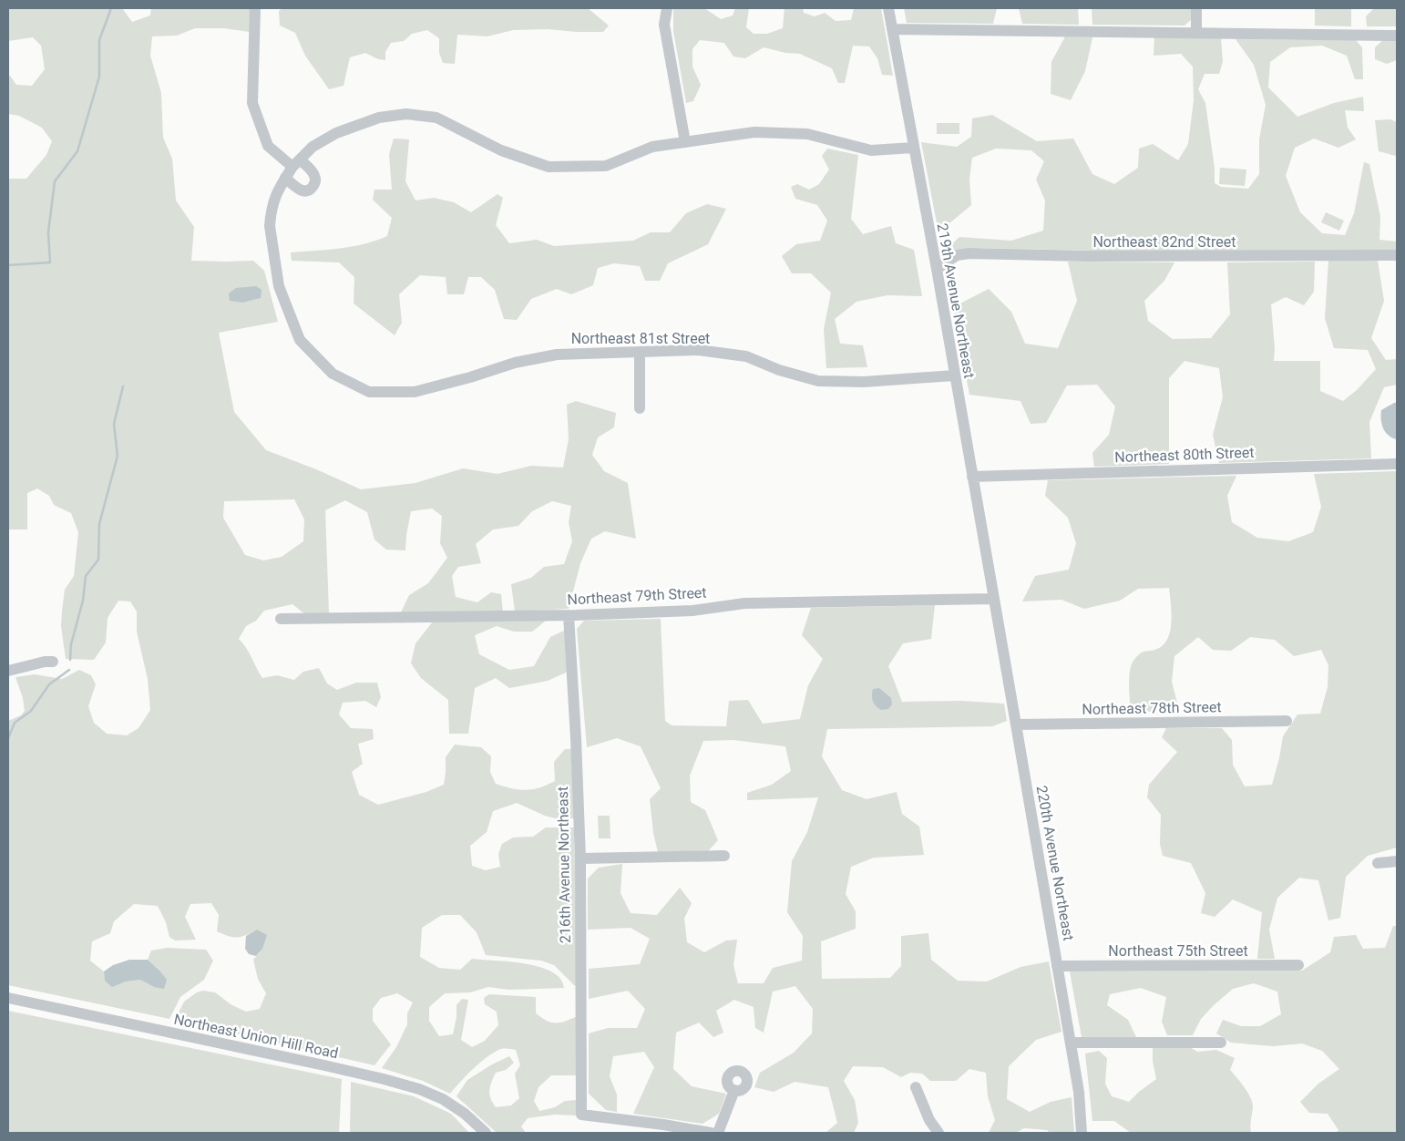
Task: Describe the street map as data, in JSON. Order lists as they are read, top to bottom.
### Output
{
  "streets": {
    "street": [
      "Northeast 82nd Street",
      "219th Avenue Northeast",
      "Northeast 81st Street",
      "Northeast 80th Street",
      "Northeast 79th Street",
      "Northeast 78th Street",
      "220th Avenue Northeast",
      "216th Avenue Northeast",
      "Northeast 75th Street",
      "Northeast Union Hill Road"
    ]
  },
  "crossings": [
    ["Northeast 82nd Street", "219th Avenue Northeast"],
    ["219th Avenue Northeast", "Northeast 81st Street"],
    ["219th Avenue Northeast", "Northeast 80th Street"],
    ["219th Avenue Northeast", "Northeast 79th Street"],
    ["219th Avenue Northeast", "220th Avenue Northeast"],
    ["Northeast 79th Street", "220th Avenue Northeast"],
    ["Northeast 79th Street", "216th Avenue Northeast"],
    ["Northeast 78th Street", "220th Avenue Northeast"],
    ["220th Avenue Northeast", "Northeast 75th Street"]
  ]
}
